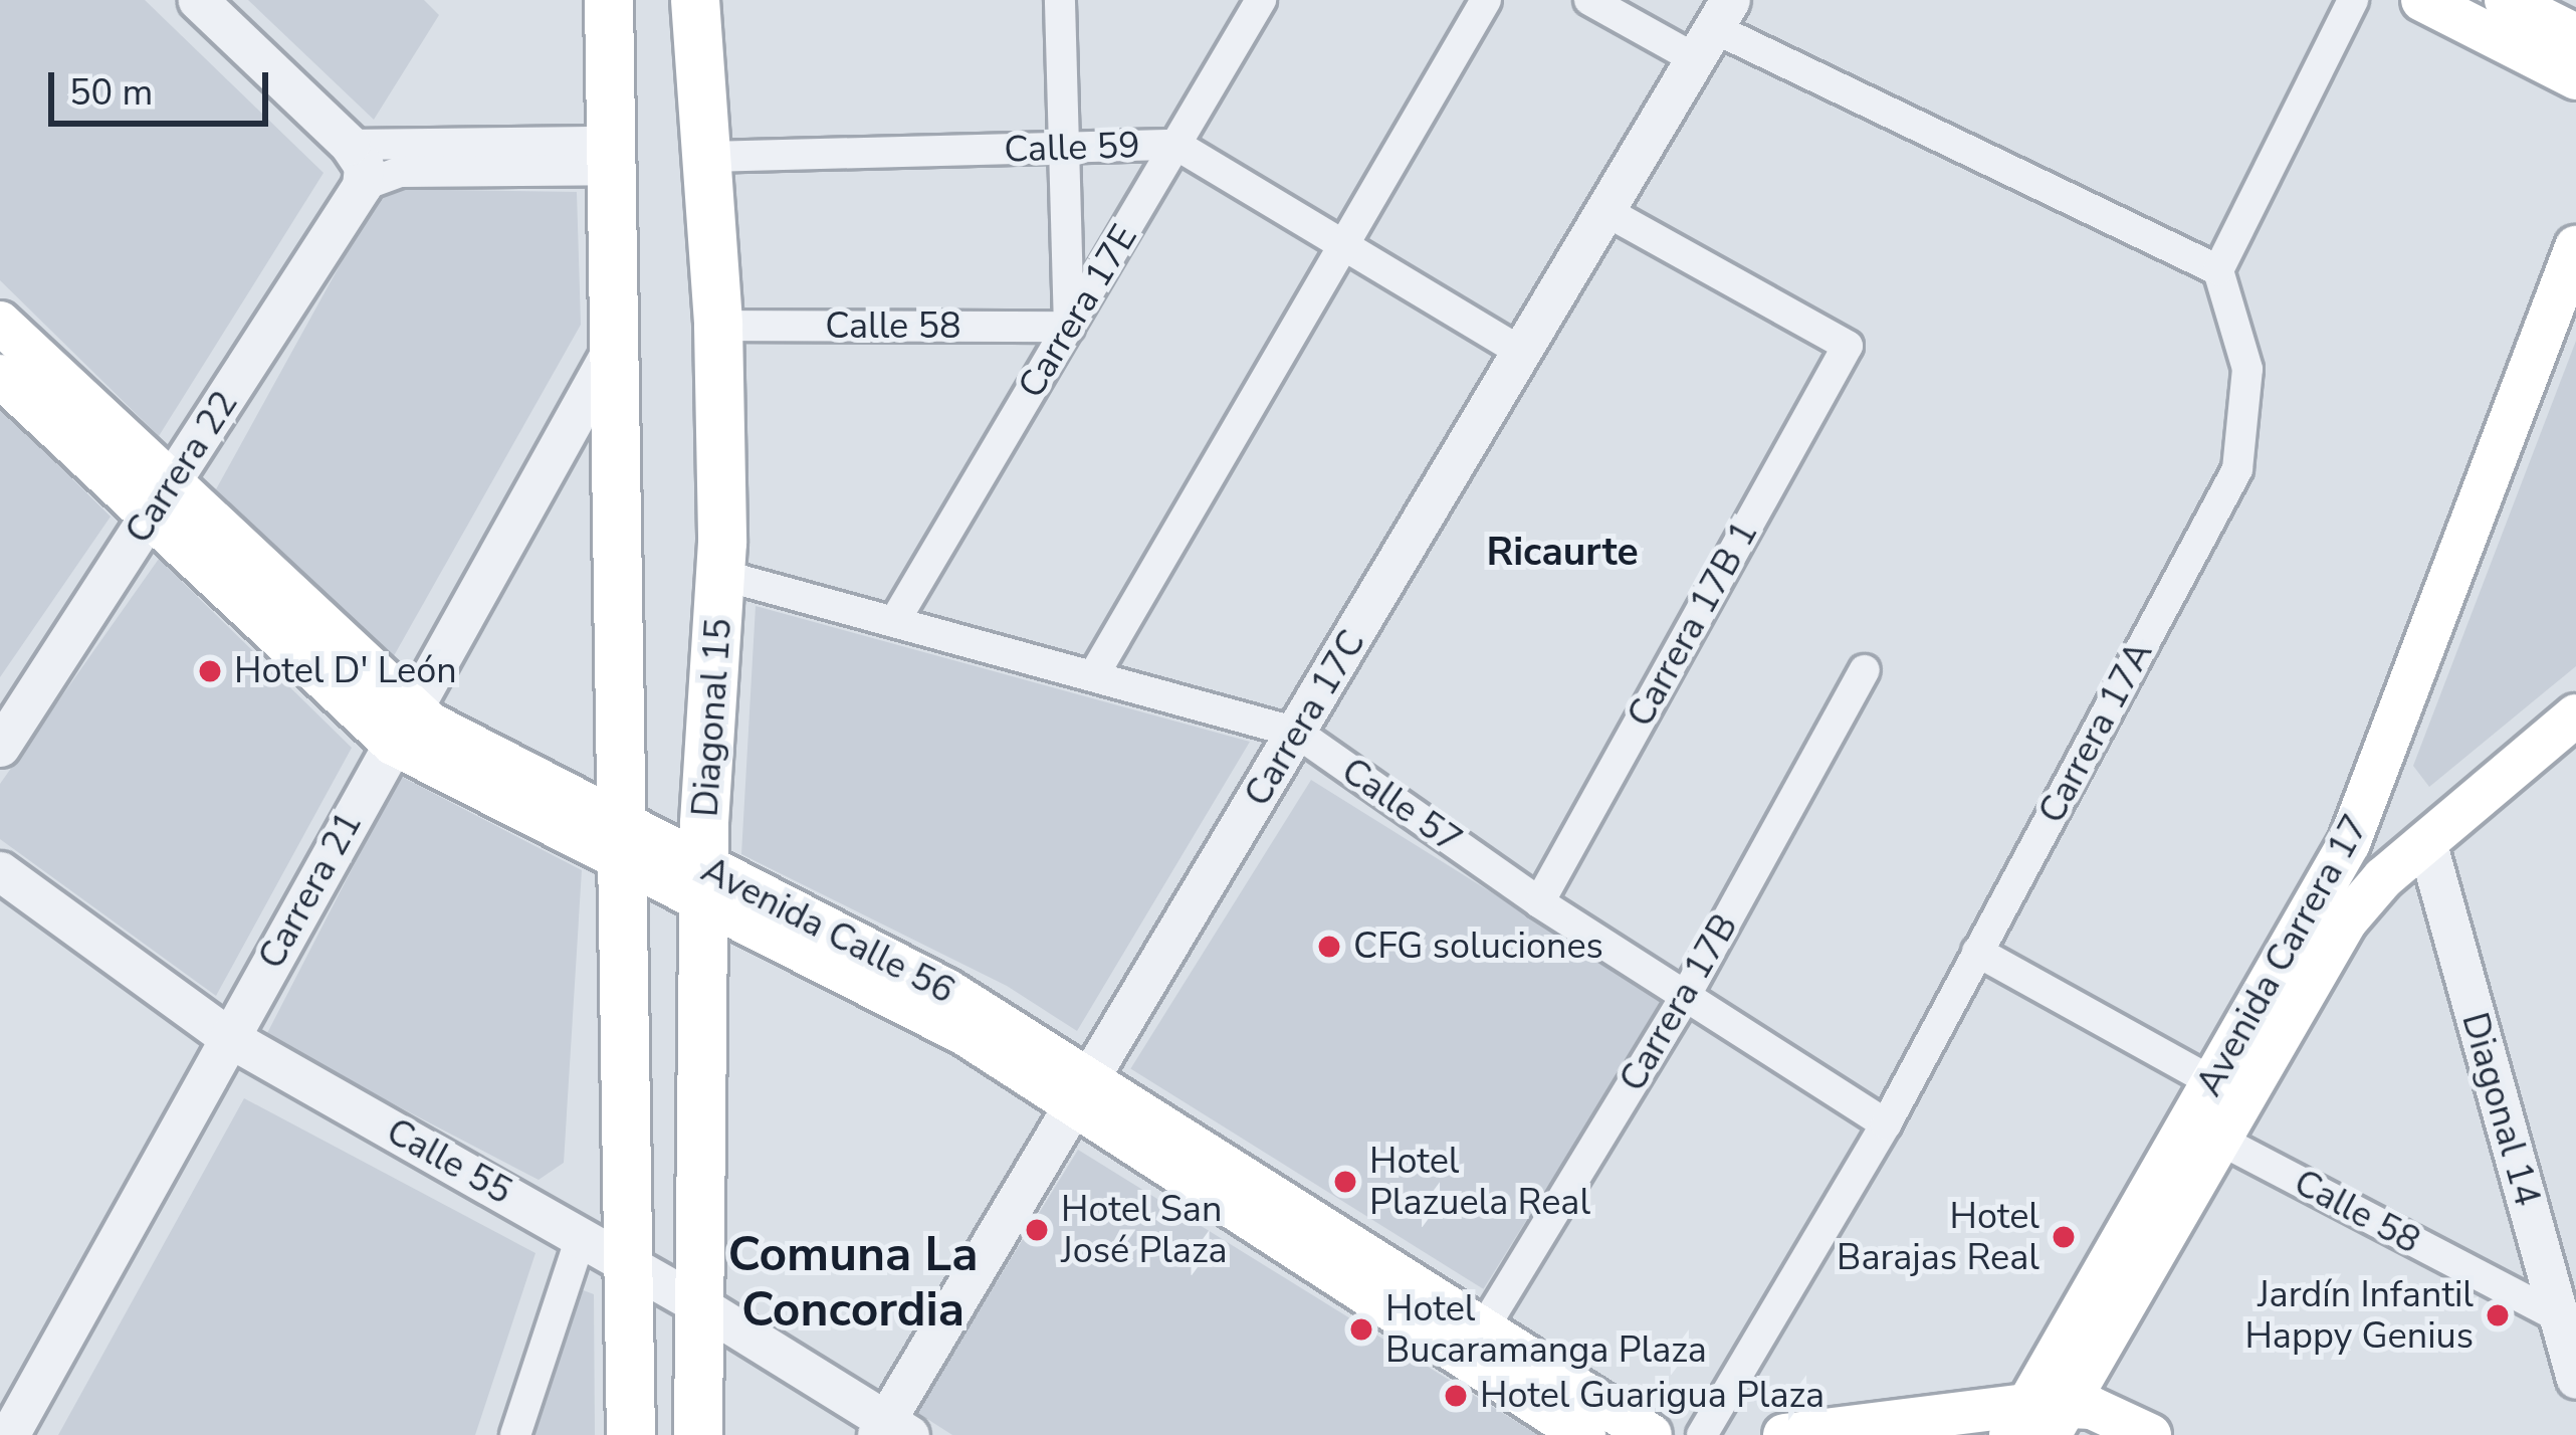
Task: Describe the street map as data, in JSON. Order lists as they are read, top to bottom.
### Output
{
  "streets": {
    "main road": ["Diagonal 15", "Avenida Calle 56", "Avenida Carrera 17"],
    "street": [
      "Calle 59",
      "Carrera 17E",
      "Calle 58",
      "Carrera 22",
      "Carrera 17B 1",
      "Carrera 17C",
      "Carrera 17A",
      "Calle 57",
      "Carrera 21",
      "Carrera 17B",
      "Diagonal 14",
      "Calle 55"
    ]
  },
  "crossings": [
    ["Calle 59", "Carrera 17E"],
    ["Calle 59", "Diagonal 15"],
    ["Calle 59", "Carrera 17C"],
    ["Carrera 17E", "Calle 58"],
    ["Carrera 17E", "Calle 57"],
    ["Calle 58", "Diagonal 15"],
    ["Calle 58", "Avenida Carrera 17"],
    ["Calle 58", "Diagonal 14"],
    ["Carrera 22", "Avenida Calle 56"],
    ["Carrera 17B 1", "Carrera 17C"],
    ["Carrera 17B 1", "Calle 57"],
    ["Diagonal 15", "Calle 57"],
    ["Diagonal 15", "Avenida Calle 56"],
    ["Diagonal 15", "Calle 55"],
    ["Carrera 17C", "Calle 57"],
    ["Carrera 17C", "Avenida Calle 56"],
    ["Carrera 17C", "Calle 55"],
    ["Carrera 17A", "Calle 57"],
    ["Calle 57", "Carrera 17B"],
    ["Carrera 21", "Avenida Calle 56"],
    ["Carrera 21", "Calle 55"],
    ["Avenida Calle 56", "Carrera 17B"],
    ["Avenida Carrera 17", "Diagonal 14"]
  ],
  "districts": ["Ricaurte", "Comuna La Concordia"],
  "places": [
    "Hotel D' León",
    "CFG soluciones",
    "Hotel Plazuela Real",
    "Hotel San José Plaza",
    "Hotel Barajas Real",
    "Jardín Infantil Happy Genius",
    "Hotel Bucaramanga Plaza",
    "Hotel Guarigua Plaza"
  ],
  "scale_bar": "50 m"
}
